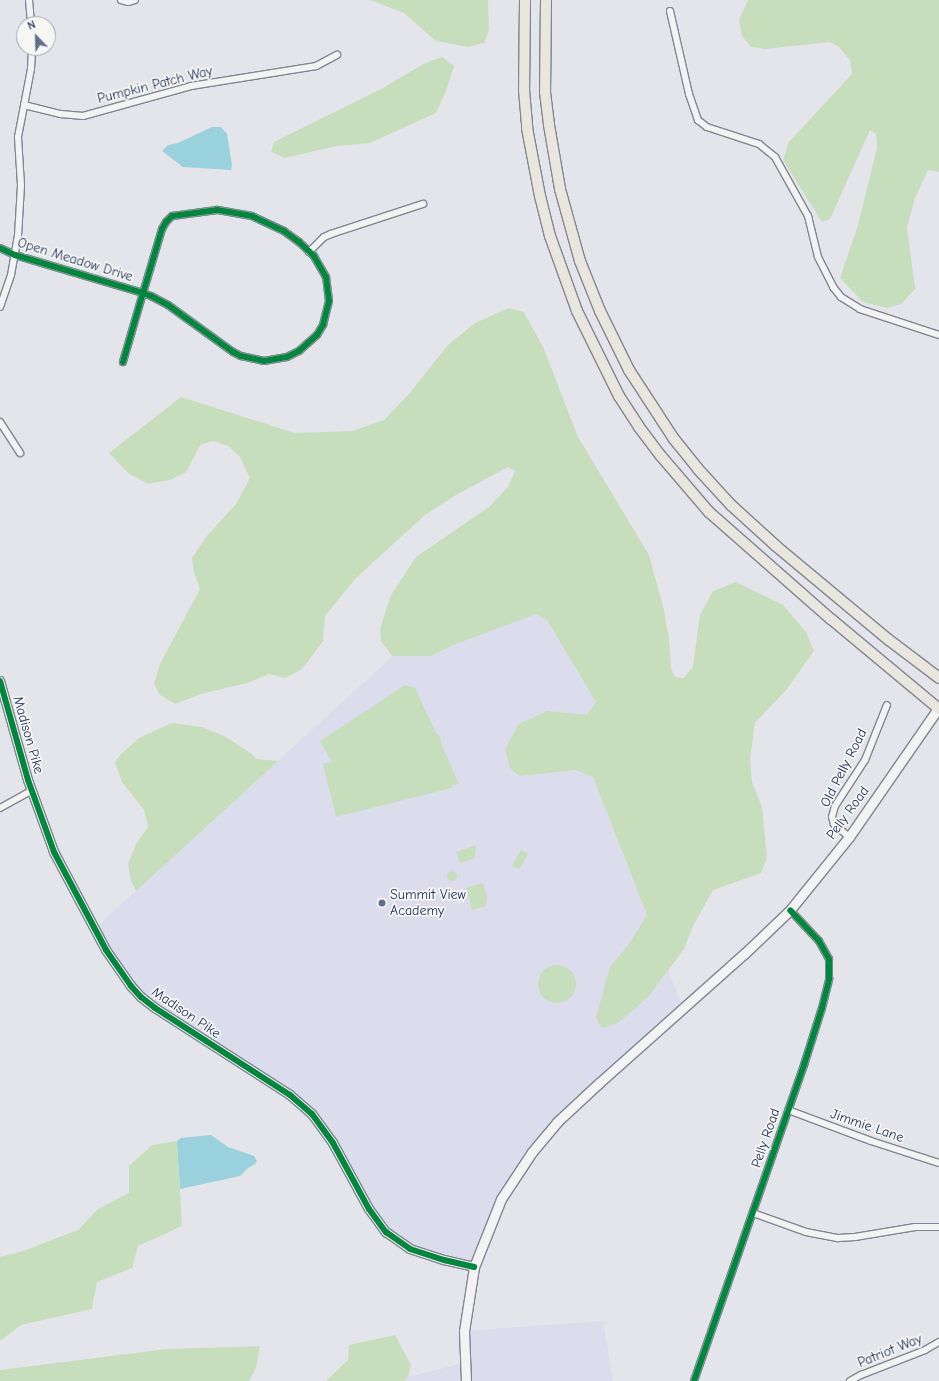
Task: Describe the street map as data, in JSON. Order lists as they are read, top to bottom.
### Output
{
  "streets": {
    "main road": ["Pelly Road"],
    "street": [
      "Pumpkin Patch Way",
      "Open Meadow Drive",
      "Madison Pike",
      "Old Pelly Road",
      "Jimmie Lane",
      "Patriot Way"
    ]
  },
  "crossings": [
    ["Old Pelly Road", "Pelly Road"],
    ["Pelly Road", "Jimmie Lane"]
  ],
  "places": ["Summit View Academy"],
  "north": "top left"
}
